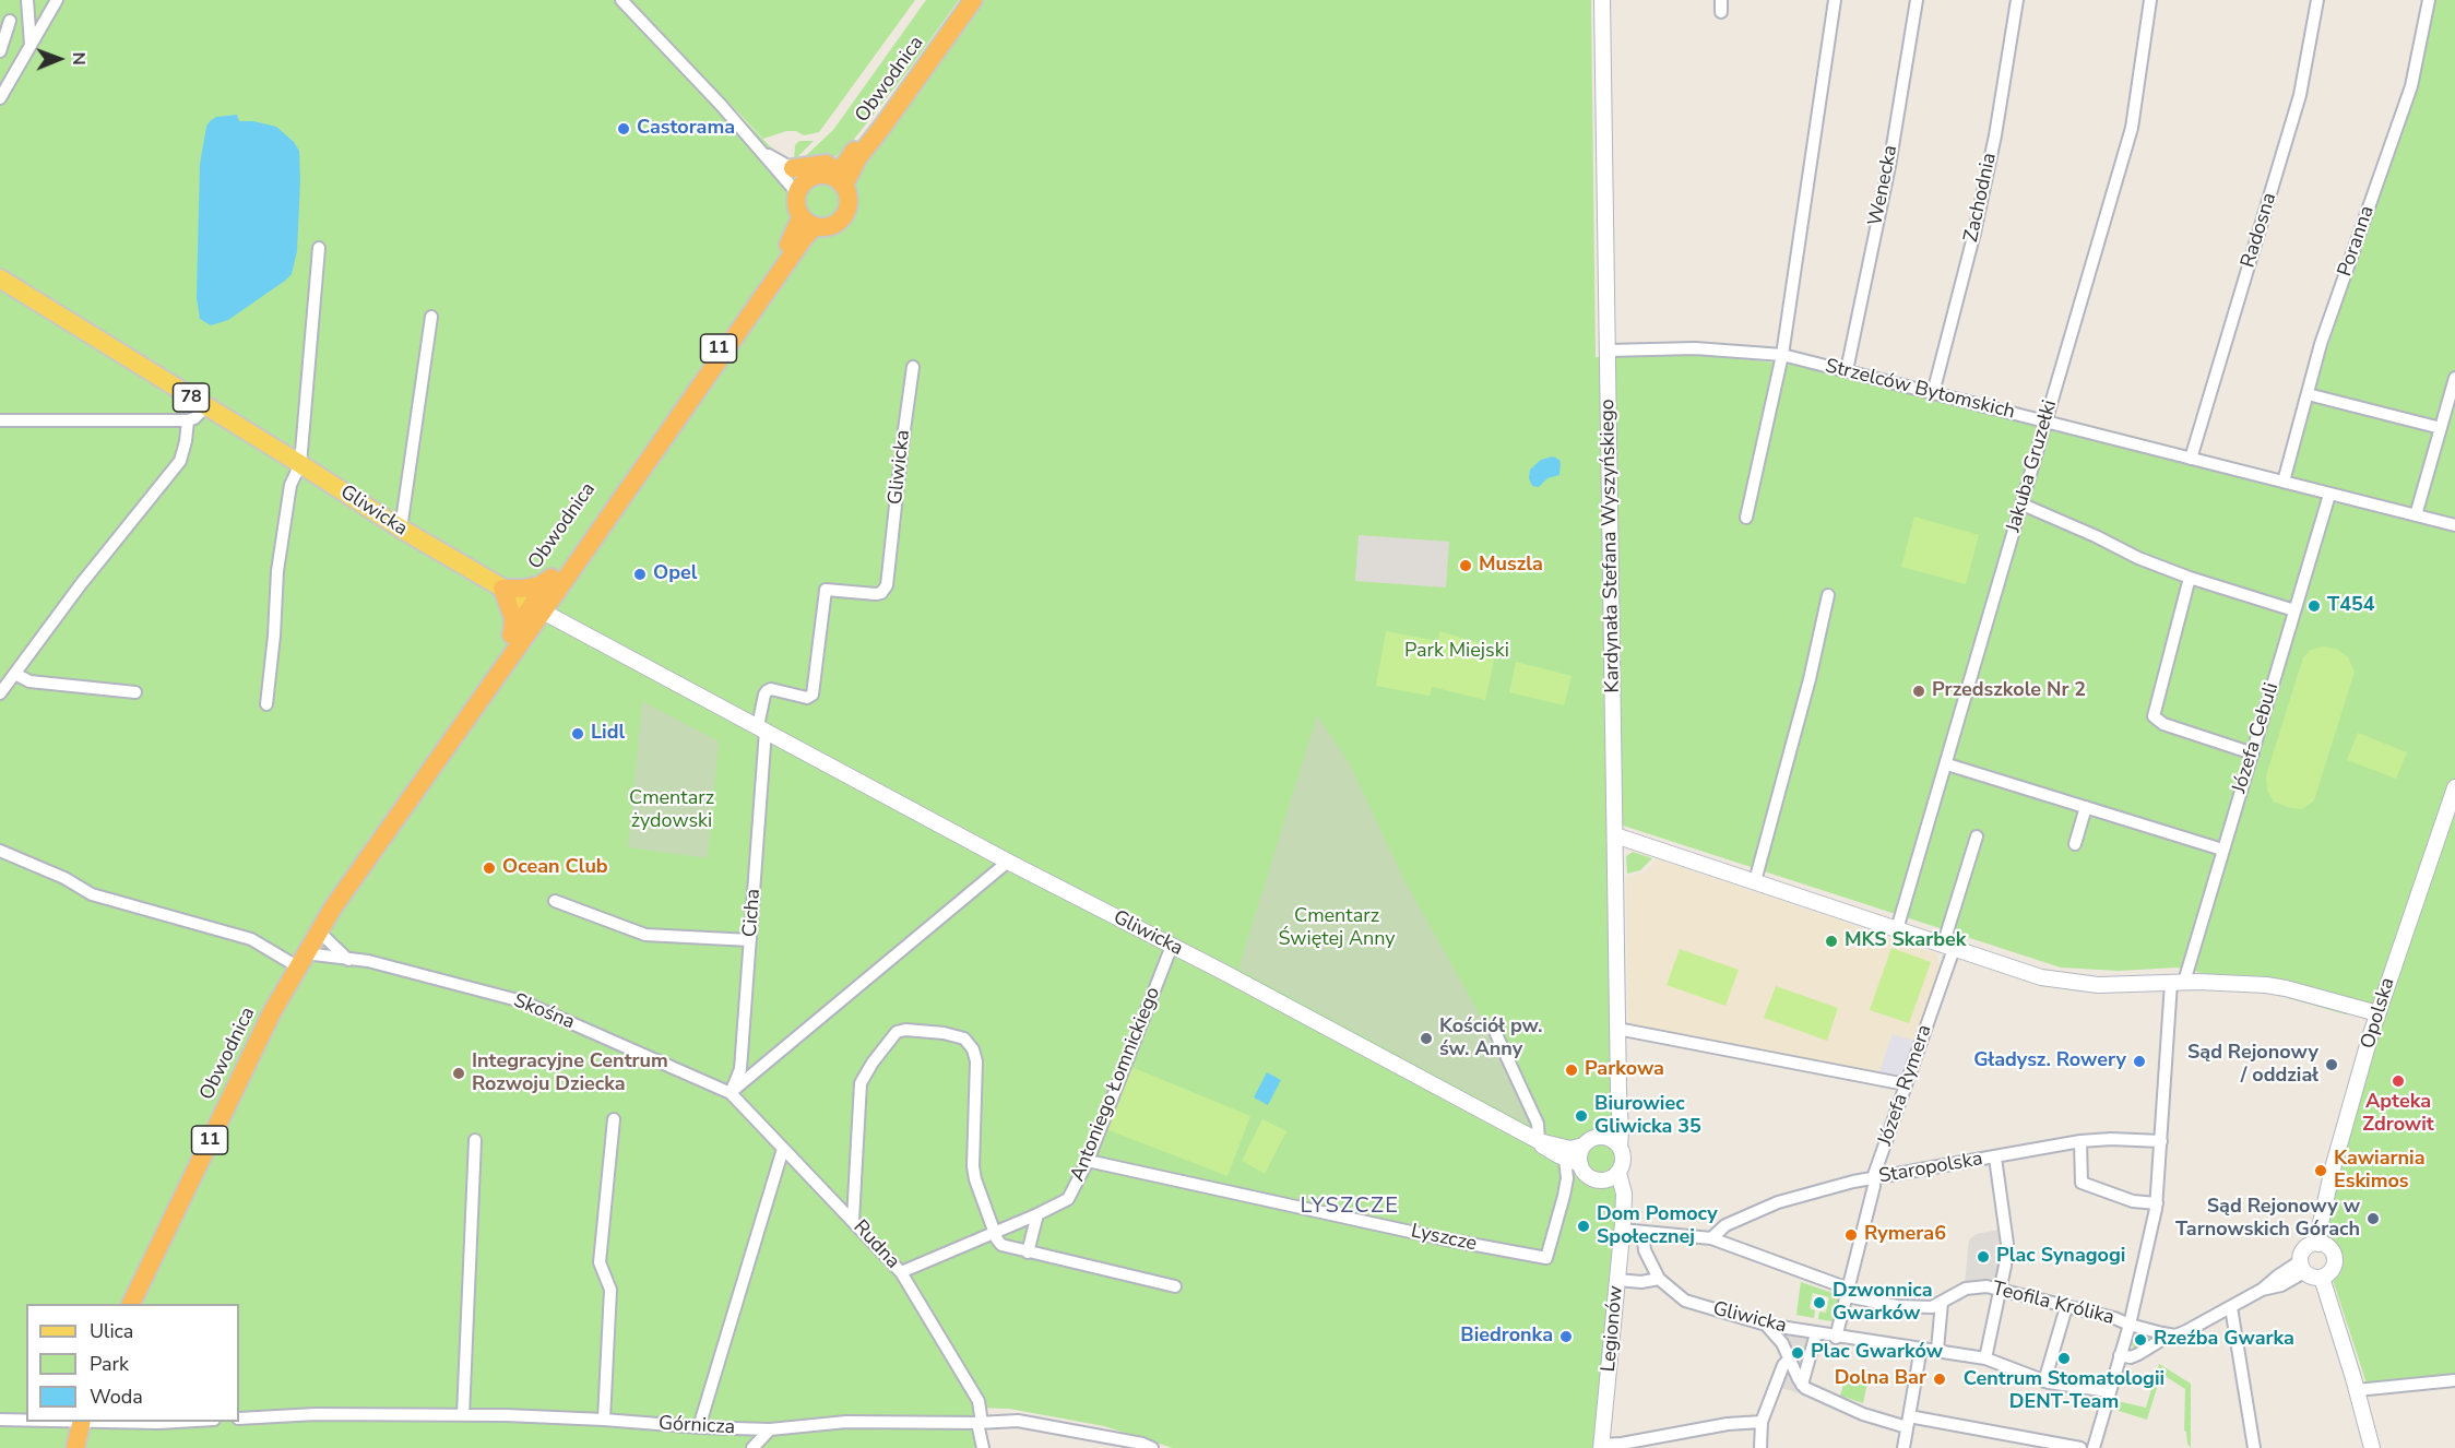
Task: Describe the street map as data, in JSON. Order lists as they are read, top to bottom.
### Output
{
  "streets": {
    "highway": ["Obwodnica", "11"],
    "main road": ["78", "Gliwicka"],
    "street": [
      "Wenecka",
      "Zachodnia",
      "Radosna",
      "Poranna",
      "Strzelców Bytomskich",
      "Jakuba Gruzełki",
      "Kardynała Stefana Wyszyńskiego",
      "Józefa Cebuli",
      "Cicha",
      "Skośna",
      "Opolska",
      "Antoniego Łomnickiego",
      "Józefa Rymera",
      "Staropolska",
      "Lyszcze",
      "Rudna",
      "Teofila Królika",
      "Legionów",
      "Górnicza"
    ]
  },
  "crossings": [
    ["Obwodnica", "Gliwicka"],
    ["Obwodnica", "Skośna"],
    ["Wenecka", "Strzelców Bytomskich"],
    ["Zachodnia", "Strzelców Bytomskich"],
    ["Radosna", "Strzelców Bytomskich"],
    ["Poranna", "Strzelców Bytomskich"],
    ["Strzelców Bytomskich", "Jakuba Gruzełki"],
    ["Strzelców Bytomskich", "Kardynała Stefana Wyszyńskiego"],
    ["Strzelców Bytomskich", "Józefa Cebuli"],
    ["Gliwicka", "Kardynała Stefana Wyszyńskiego"],
    ["Gliwicka", "Cicha"],
    ["Gliwicka", "Antoniego Łomnickiego"],
    ["Gliwicka", "Józefa Rymera"],
    ["Gliwicka", "Lyszcze"],
    ["Gliwicka", "Teofila Królika"],
    ["Gliwicka", "Legionów"],
    ["Kardynała Stefana Wyszyńskiego", "Legionów"],
    ["Józefa Cebuli", "Staropolska"],
    ["Józefa Cebuli", "Teofila Królika"],
    ["Cicha", "Skośna"],
    ["Cicha", "Rudna"],
    ["Skośna", "Rudna"],
    ["Antoniego Łomnickiego", "Lyszcze"],
    ["Antoniego Łomnickiego", "Rudna"],
    ["Józefa Rymera", "Staropolska"],
    ["Józefa Rymera", "Teofila Królika"],
    ["Staropolska", "Teofila Królika"],
    ["Rudna", "Górnicza"]
  ],
  "districts": ["LYSZCZE"],
  "parks": ["Park Miejski", "Cmentarz żydowski", "Cmentarz Świętej Anny"],
  "places": [
    "Castorama",
    "Muszla",
    "Opel",
    "T454",
    "Przedszkole Nr 2",
    "Lidl",
    "Ocean Club",
    "MKS Skarbek",
    "Kościół pw. św. Anny",
    "Gładysz. Rowery",
    "Sąd Rejonowy / oddział",
    "Parkowa",
    "Integracyjne Centrum Rozwoju Dziecka",
    "Apteka Zdrowit",
    "Biurowiec Gliwicka 35",
    "Kawiarnia Eskimos",
    "Sąd Rejonowy w Tarnowskich Górach",
    "Dom Pomocy Społecznej",
    "Rymera6",
    "Plac Synagogi",
    "Dzwonnica Gwarków",
    "Biedronka",
    "Rzeźba Gwarka",
    "Plac Gwarków",
    "Centrum Stomatologii DENT-Team",
    "Dolna Bar"
  ],
  "legend": ["Ulica", "Park", "Woda"],
  "north": "right"
}
